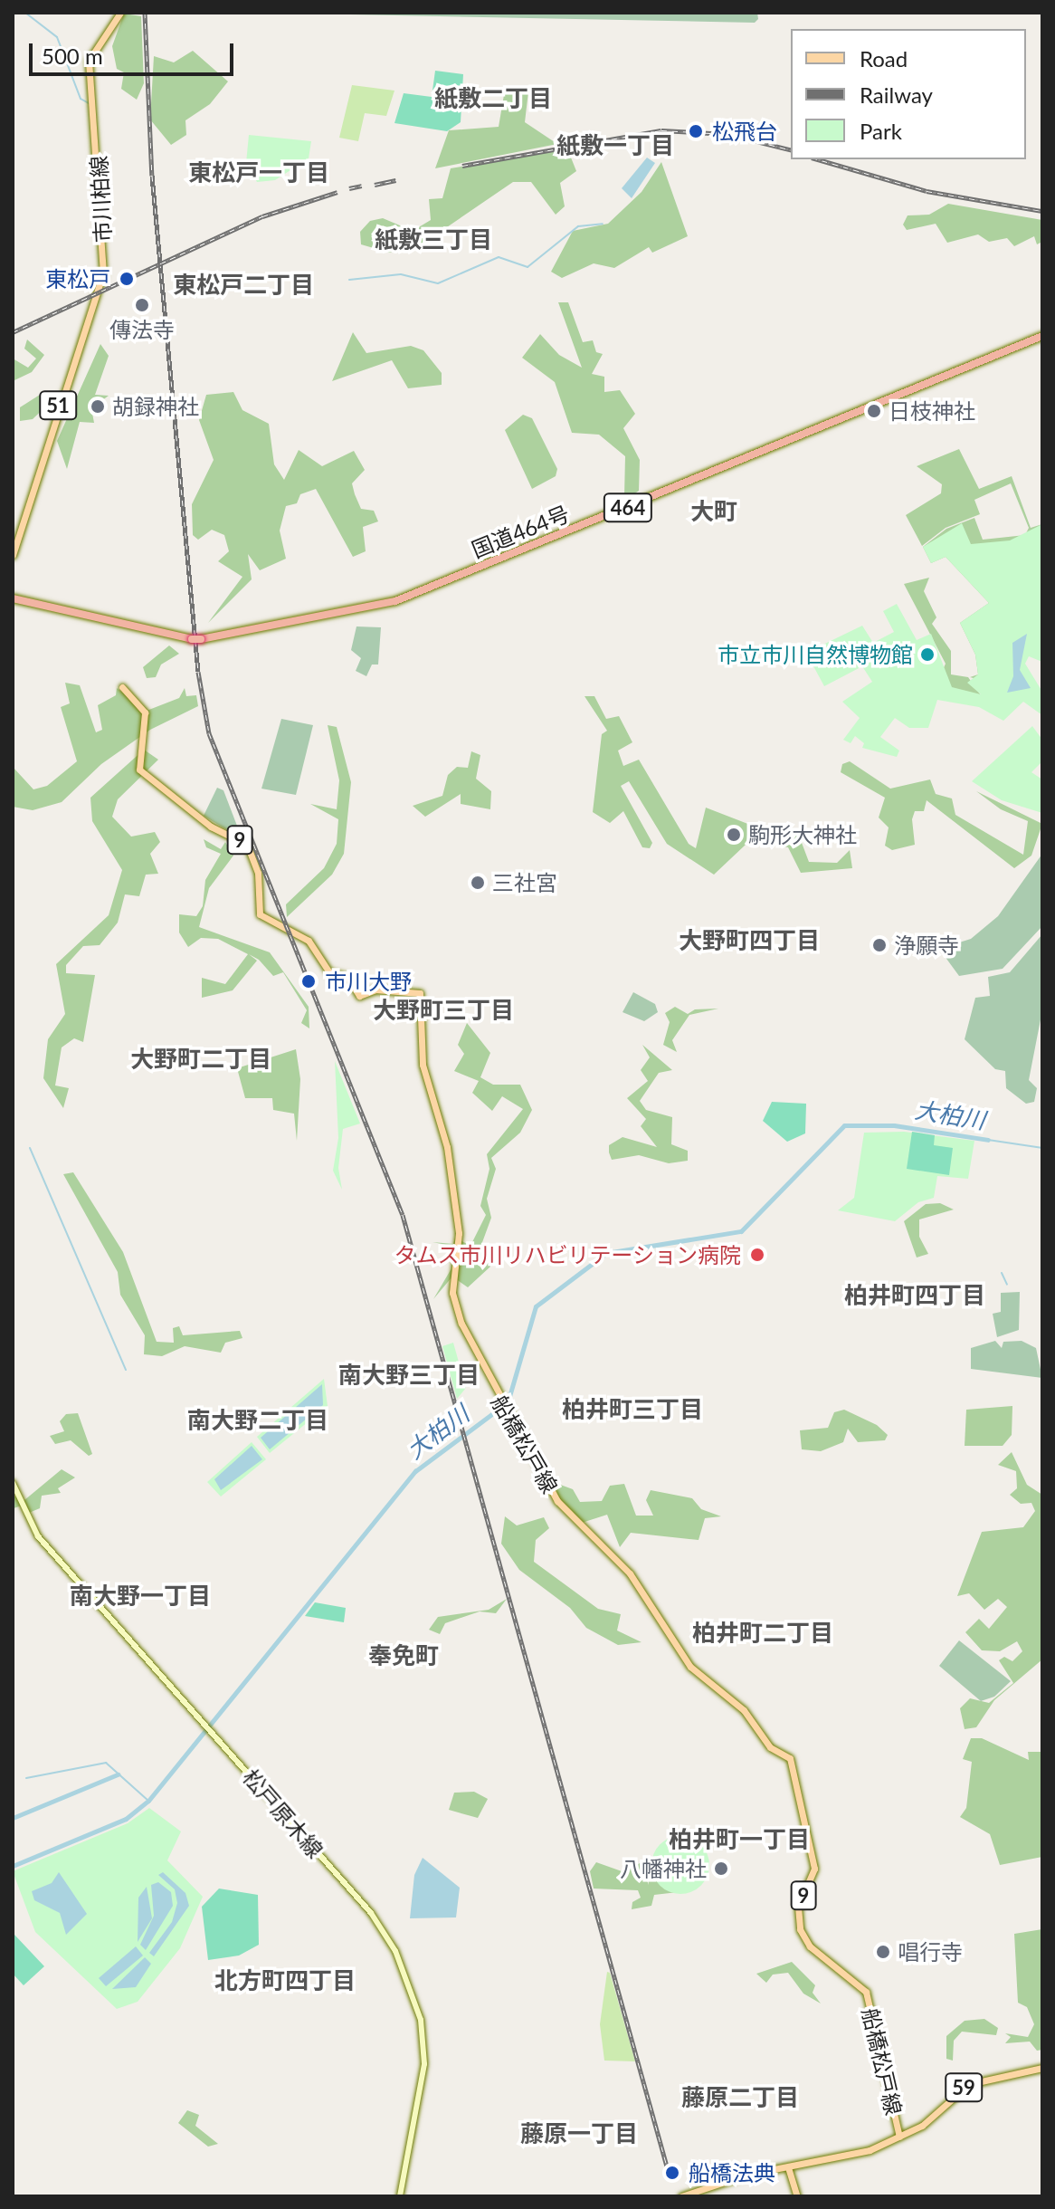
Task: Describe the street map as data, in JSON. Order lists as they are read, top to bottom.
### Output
{
  "streets": {
    "highway": ["464", "国道464号"],
    "main road": [
      "市川柏線",
      "51",
      "9",
      "船橋松戸線",
      "松戸原木線",
      "59"
    ]
  },
  "crossings": [
    ["船橋松戸線", "59"]
  ],
  "districts": [
    "紙敷二丁目",
    "紙敷一丁目",
    "東松戸一丁目",
    "紙敷三丁目",
    "東松戸二丁目",
    "大町",
    "大野町四丁目",
    "大野町三丁目",
    "大野町二丁目",
    "柏井町四丁目",
    "南大野三丁目",
    "柏井町三丁目",
    "南大野二丁目",
    "南大野一丁目",
    "柏井町二丁目",
    "奉免町",
    "柏井町一丁目",
    "北方町四丁目",
    "藤原二丁目",
    "藤原一丁目"
  ],
  "water": ["大柏川"],
  "places": [
    "松飛台",
    "東松戸",
    "傳法寺",
    "胡録神社",
    "日枝神社",
    "市立市川自然博物館",
    "駒形大神社",
    "三社宮",
    "浄願寺",
    "市川大野",
    "タムス市川リハビリテーション病院",
    "八幡神社",
    "唱行寺",
    "船橋法典"
  ],
  "legend": ["Road", "Railway", "Park"],
  "scale_bar": "500 m"
}
